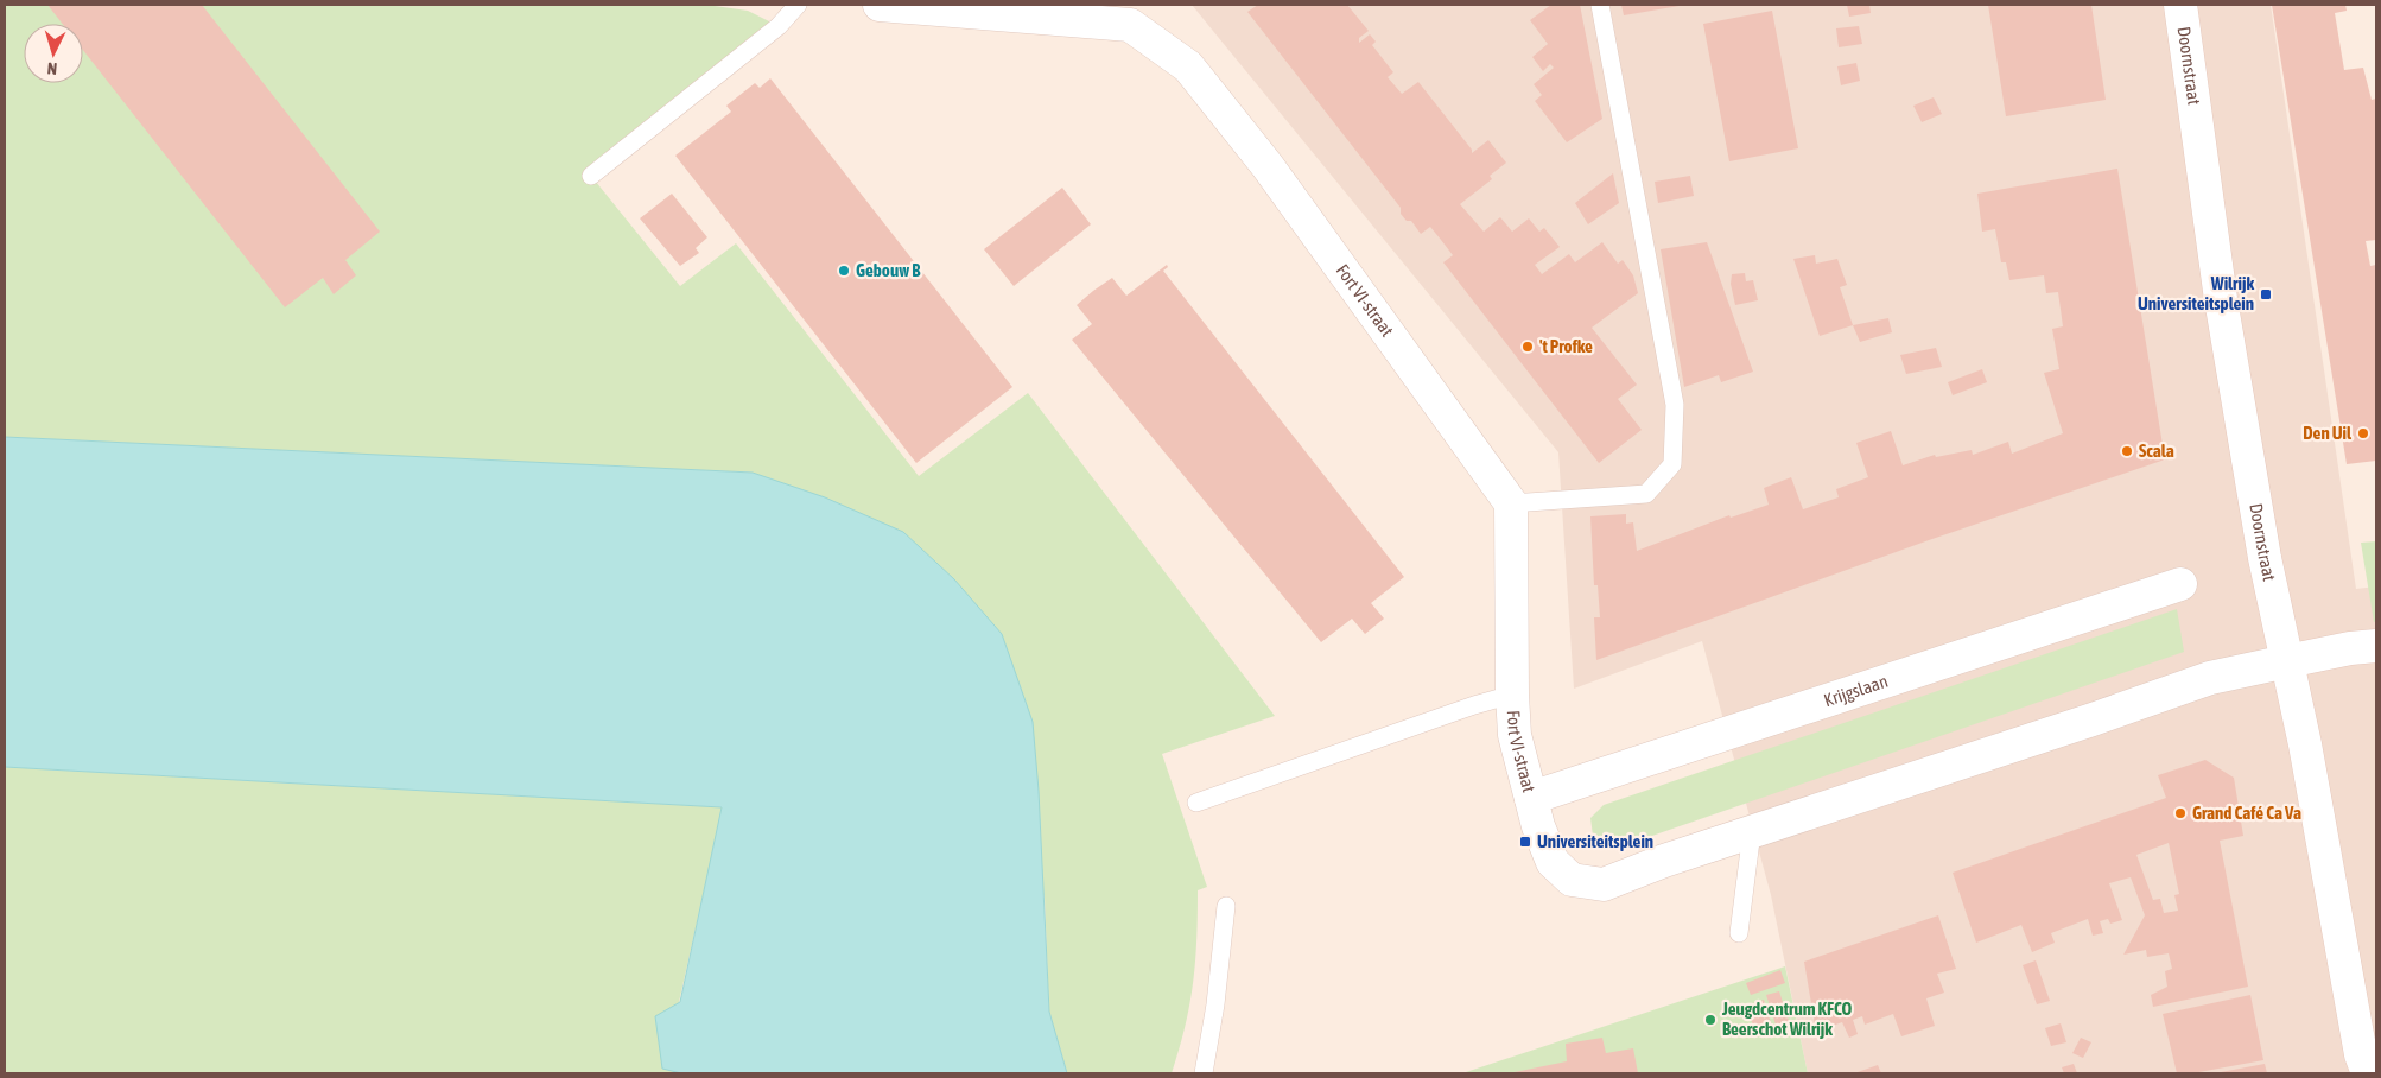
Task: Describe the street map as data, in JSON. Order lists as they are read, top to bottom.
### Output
{
  "streets": {
    "street": ["Doornstraat", "Fort VI-straat", "Krijgslaan"]
  },
  "crossings": [
    ["Fort VI-straat", "Krijgslaan"]
  ],
  "places": {
    "other": [
      "Gebouw B",
      "'t Profke",
      "Den Uil",
      "Scala",
      "Grand Café Ca Va",
      "Jeugdcentrum KFCO Beerschot Wilrijk"
    ],
    "transit": ["Wilrijk Universiteitsplein", "Universiteitsplein"]
  },
  "north": "bottom"
}
